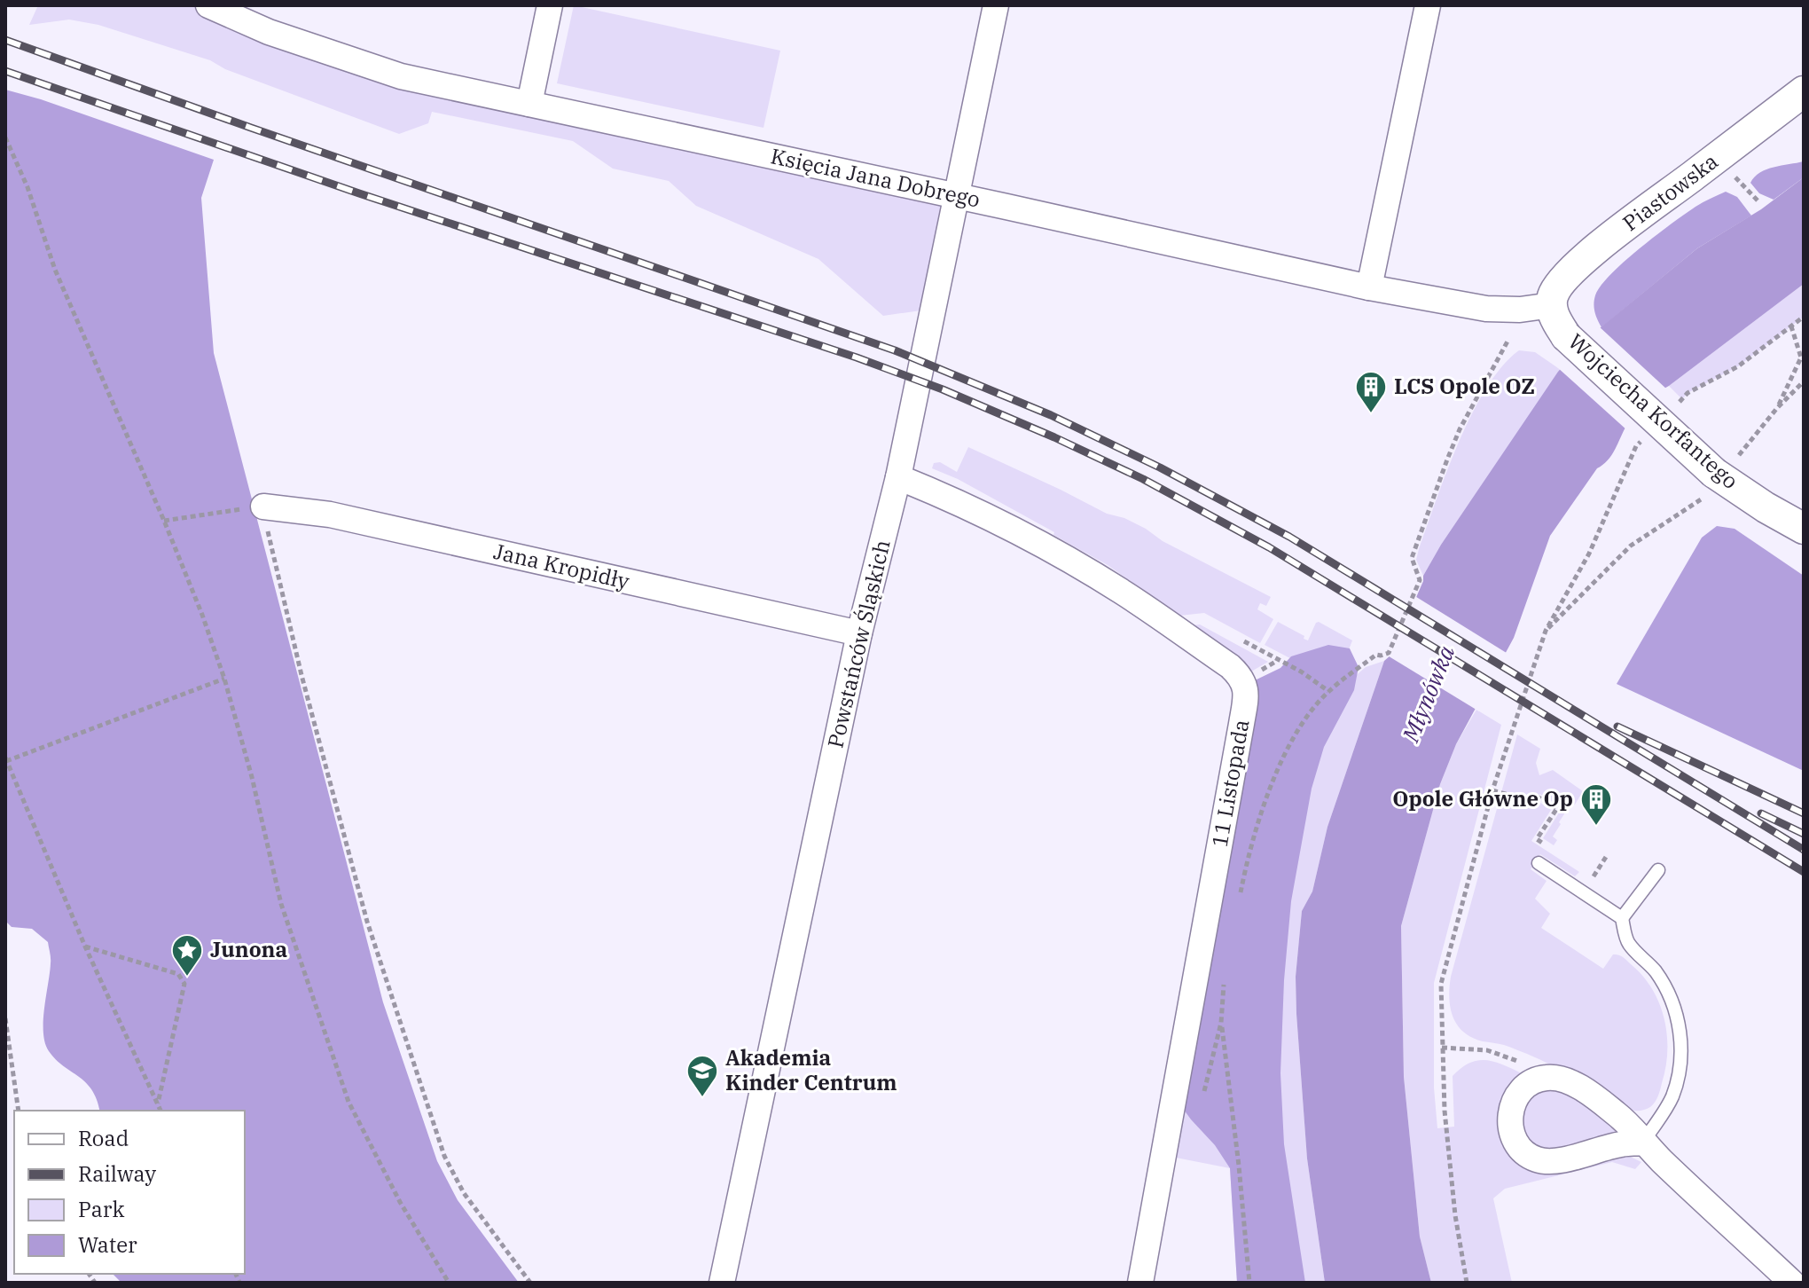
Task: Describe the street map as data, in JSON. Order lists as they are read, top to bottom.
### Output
{
  "streets": {
    "street": [
      "Księcia Jana Dobrego",
      "Piastowska",
      "Wojciecha Korfantego",
      "Jana Kropidły",
      "Powstańców Śląskich",
      "11 Listopada"
    ]
  },
  "crossings": [
    ["Księcia Jana Dobrego", "Piastowska"],
    ["Księcia Jana Dobrego", "Wojciecha Korfantego"],
    ["Księcia Jana Dobrego", "Powstańców Śląskich"],
    ["Piastowska", "Wojciecha Korfantego"],
    ["Jana Kropidły", "Powstańców Śląskich"],
    ["Powstańców Śląskich", "11 Listopada"]
  ],
  "water": ["Młynówka"],
  "places": {
    "building": ["LCS Opole OZ", "Opole Główne Op"],
    "place": ["Junona"],
    "school or university": ["Akademia Kinder Centrum"]
  },
  "legend": [
    "Road",
    "Railway",
    "Park",
    "Water"
  ]
}
